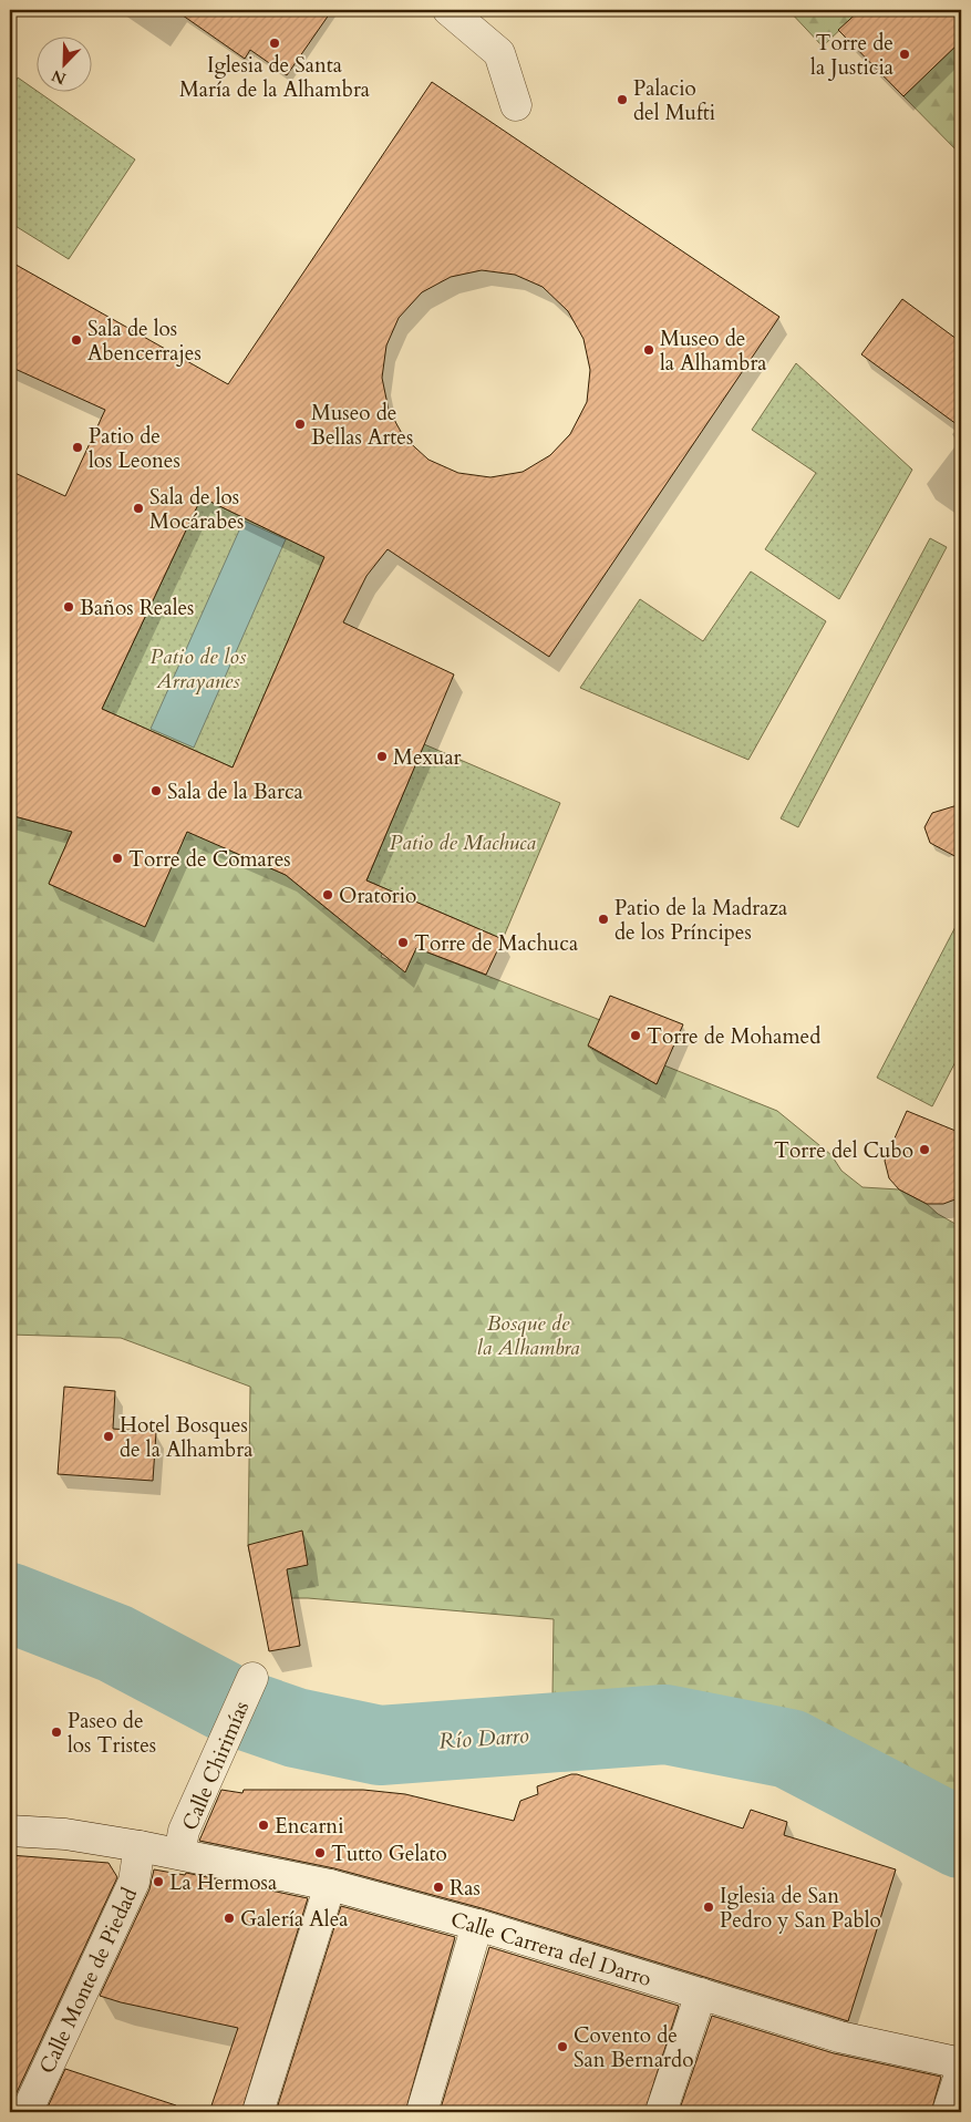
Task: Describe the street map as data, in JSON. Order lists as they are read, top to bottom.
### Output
{
  "streets": {
    "street": ["Calle Chirimías", "Calle Carrera del Darro", "Calle Monte de Piedad"]
  },
  "crossings": [
    ["Calle Chirimías", "Calle Carrera del Darro"],
    ["Calle Carrera del Darro", "Calle Monte de Piedad"]
  ],
  "water": ["Río Darro"],
  "parks": ["Patio de los Arrayanes", "Patio de Machuca", "Bosque de la Alhambra"],
  "places": [
    "Iglesia de Santa María de la Alhambra",
    "Torre de la Justicia",
    "Palacio del Mufti",
    "Sala de los Abencerrajes",
    "Museo de la Alhambra",
    "Museo de Bellas Artes",
    "Patio de los Leones",
    "Sala de los Mocárabes",
    "Baños Reales",
    "Mexuar",
    "Sala de la Barca",
    "Torre de Comares",
    "Oratorio",
    "Patio de la Madraza de los Príncipes",
    "Torre de Machuca",
    "Torre de Mohamed",
    "Torre del Cubo",
    "Hotel Bosques de la Alhambra",
    "Paseo de los Tristes",
    "Encarni",
    "Tutto Gelato",
    "La Hermosa",
    "Ras",
    "Iglesia de San Pedro y San Pablo",
    "Galería Alea",
    "Covento de San Bernardo"
  ],
  "north": "bottom left"
}
